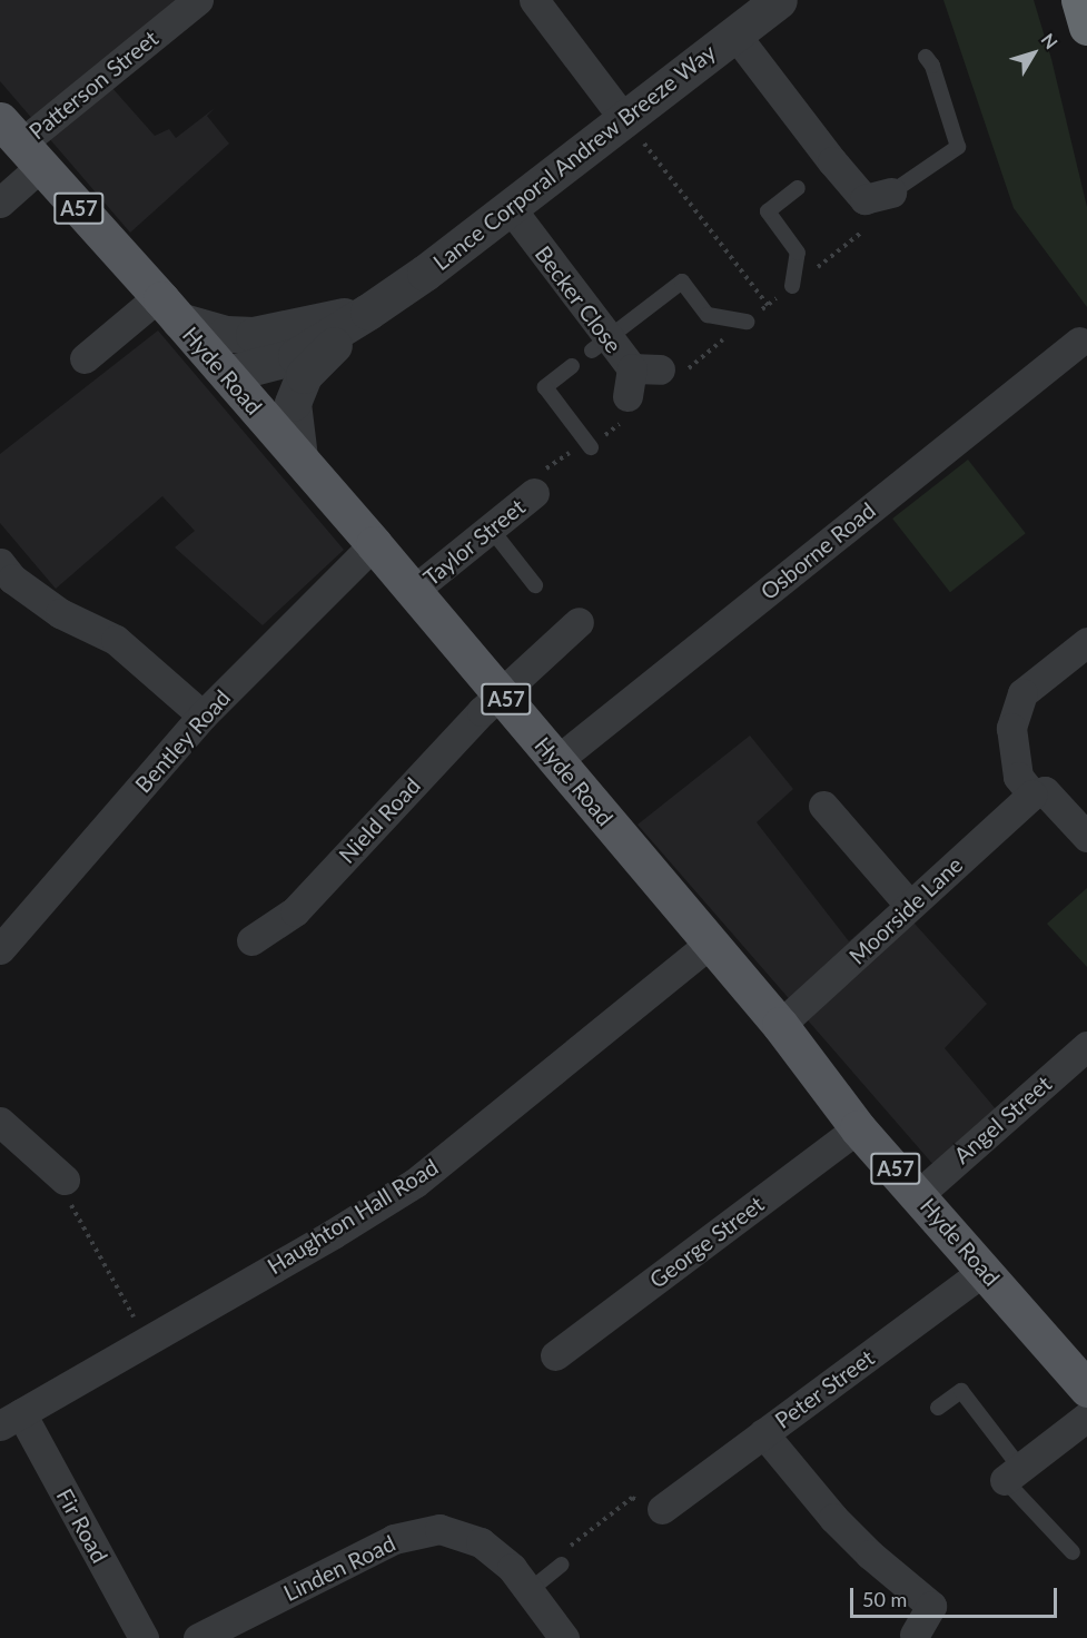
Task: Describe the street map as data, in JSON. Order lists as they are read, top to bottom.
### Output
{
  "streets": {
    "main road": ["A57", "Hyde Road"],
    "street": [
      "Patterson Street",
      "Lance Corporal Andrew Breeze Way",
      "Becker Close",
      "Taylor Street",
      "Osborne Road",
      "Bentley Road",
      "Nield Road",
      "Moorside Lane",
      "Angel Street",
      "Haughton Hall Road",
      "George Street",
      "Peter Street",
      "Fir Road",
      "Linden Road"
    ]
  },
  "crossings": [
    ["Patterson Street", "Hyde Road"],
    ["Lance Corporal Andrew Breeze Way", "Becker Close"],
    ["Lance Corporal Andrew Breeze Way", "Hyde Road"],
    ["Hyde Road", "Taylor Street"],
    ["Hyde Road", "Osborne Road"],
    ["Hyde Road", "Bentley Road"],
    ["Hyde Road", "Nield Road"],
    ["Hyde Road", "Moorside Lane"],
    ["Hyde Road", "Angel Street"],
    ["Hyde Road", "Haughton Hall Road"],
    ["Hyde Road", "George Street"],
    ["Hyde Road", "Peter Street"],
    ["Haughton Hall Road", "Fir Road"]
  ],
  "scale_bar": "50 m",
  "north": "top right"
}
